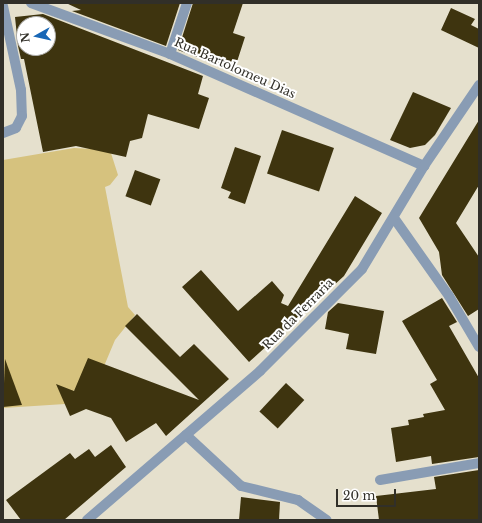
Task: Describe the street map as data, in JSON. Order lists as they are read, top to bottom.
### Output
{
  "streets": {
    "street": ["Rua Bartolomeu Dias", "Rua da Ferraria"]
  },
  "crossings": [
    ["Rua Bartolomeu Dias", "Rua da Ferraria"]
  ],
  "scale_bar": "20 m",
  "north": "left"
}
